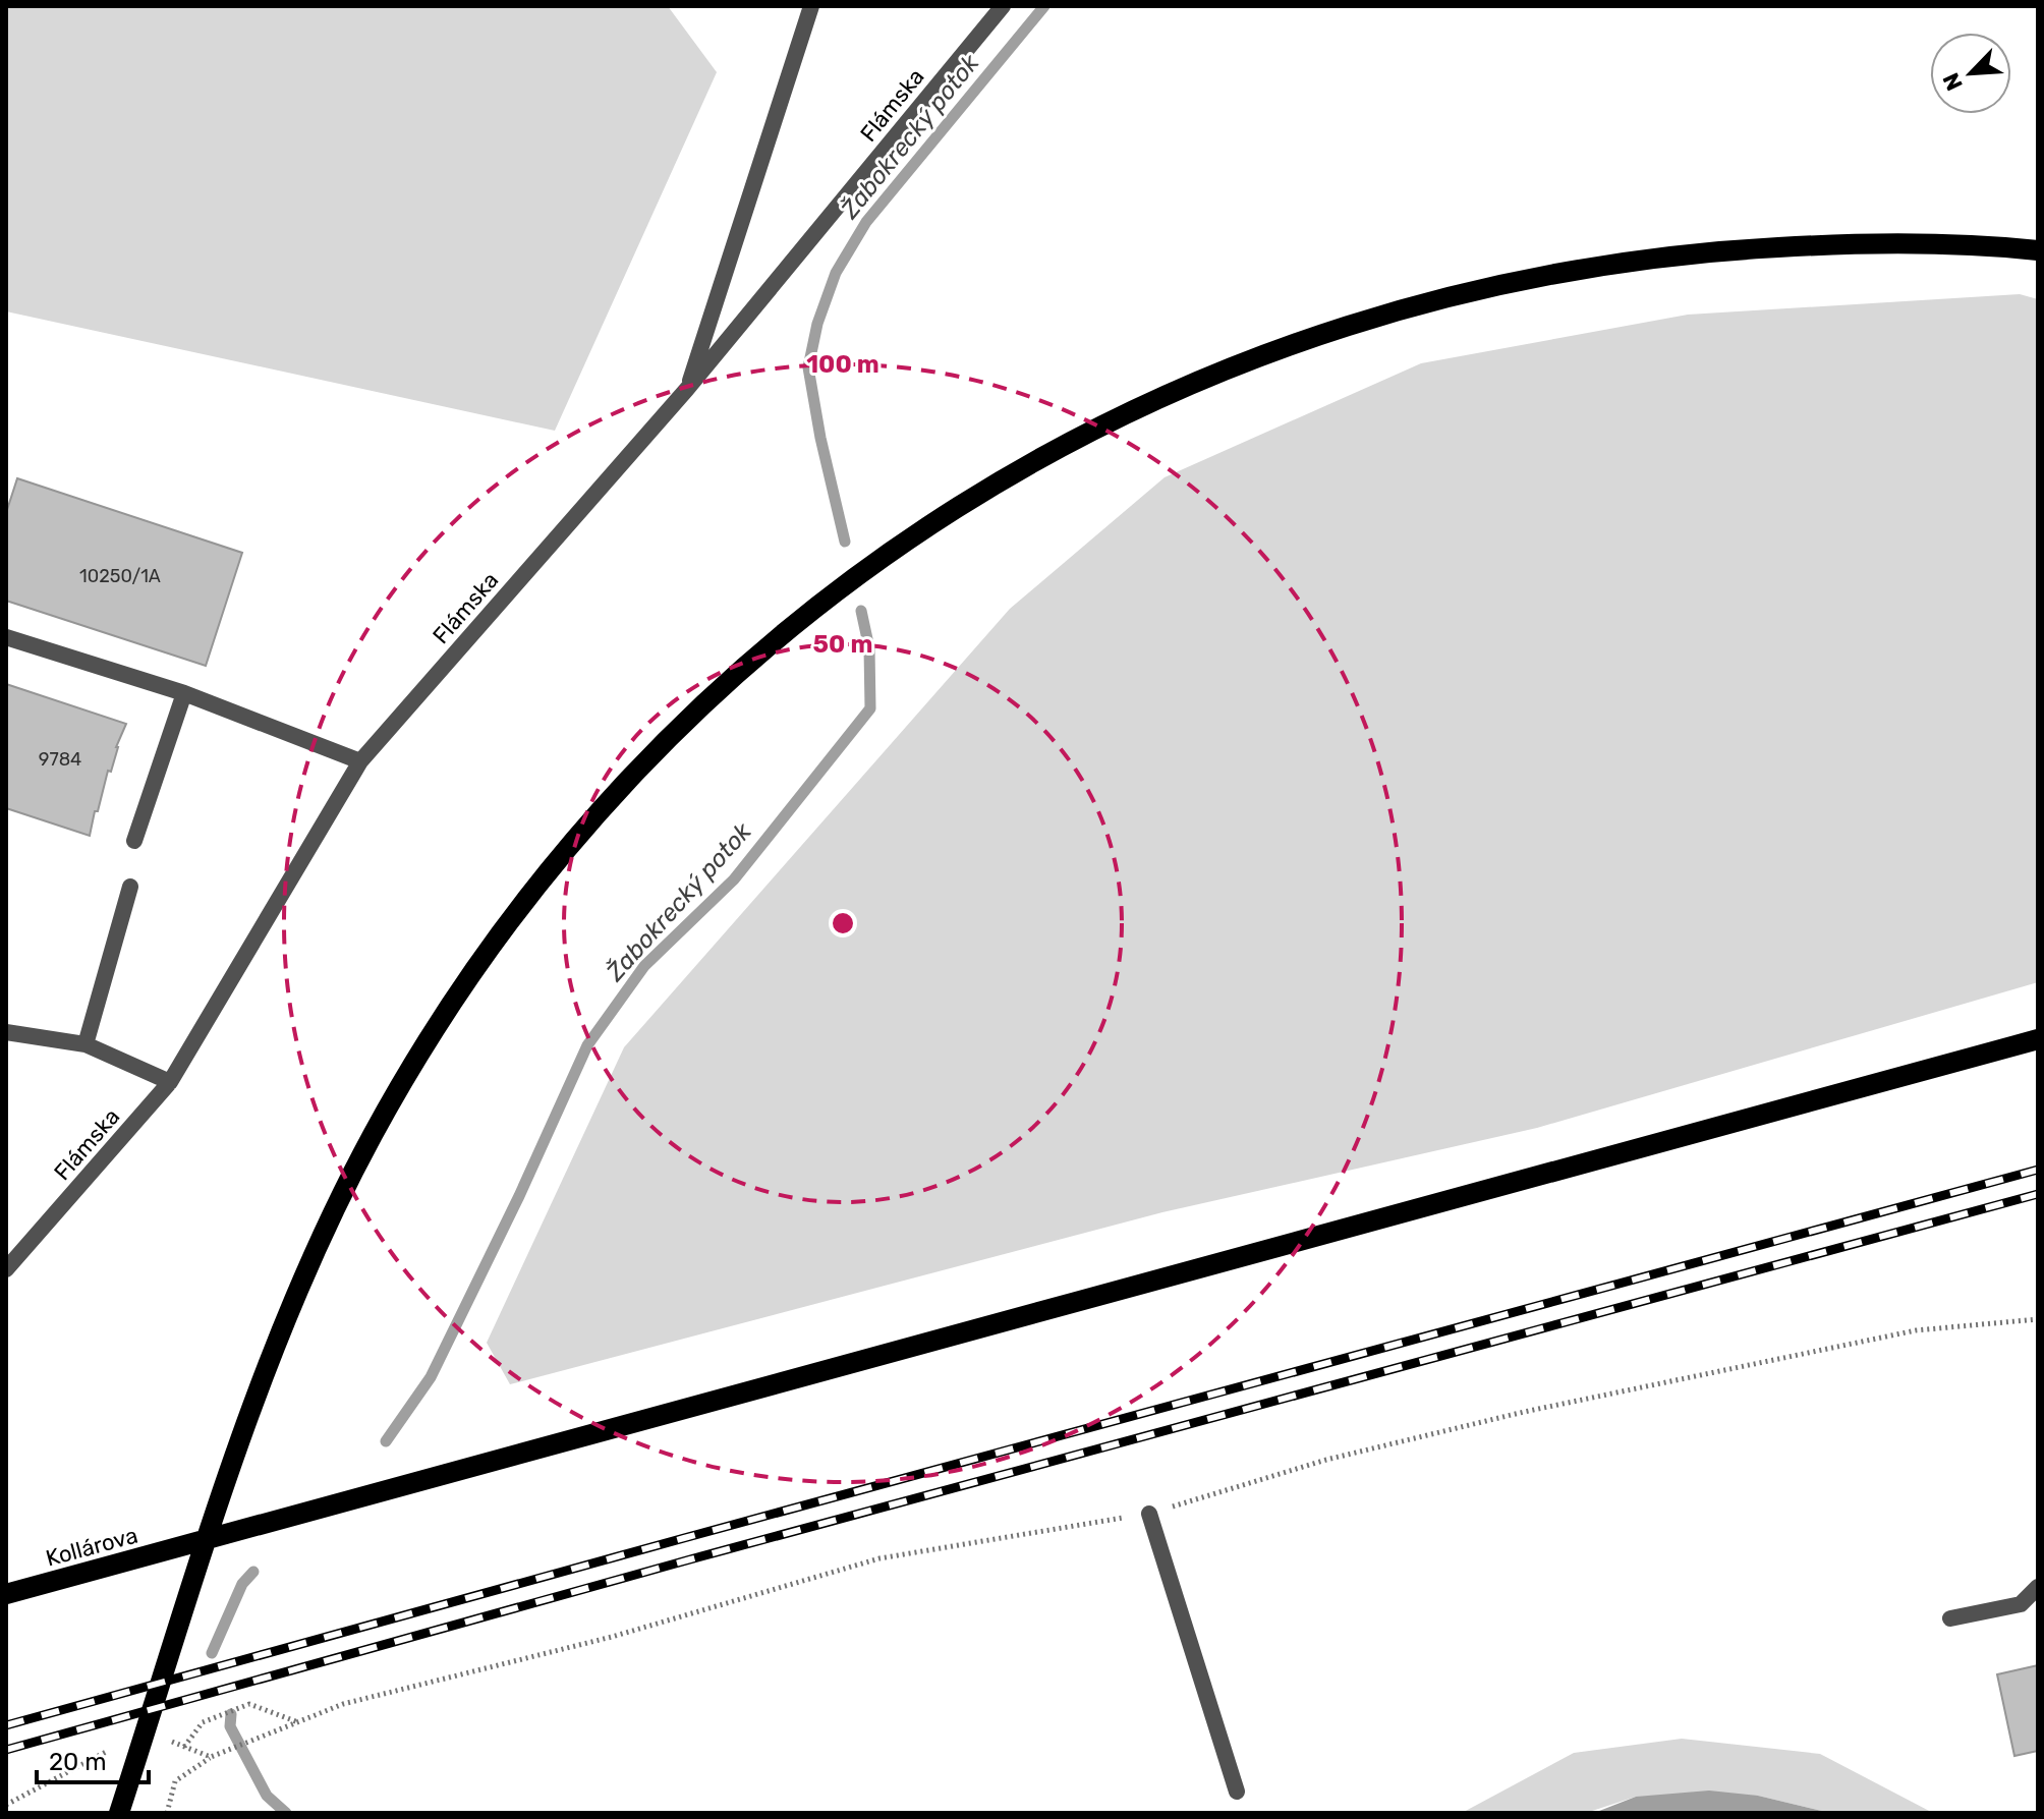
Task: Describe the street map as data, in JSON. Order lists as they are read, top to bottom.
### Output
{
  "streets": {
    "main road": ["Kollárova"],
    "lane": ["Flámska"]
  },
  "water": ["Žabokrecký potok"],
  "house_numbers": ["10250/1A", "9784"],
  "scale_bar": "20 m",
  "north": "bottom left",
  "rings": ["100 m", "50 m"]
}
